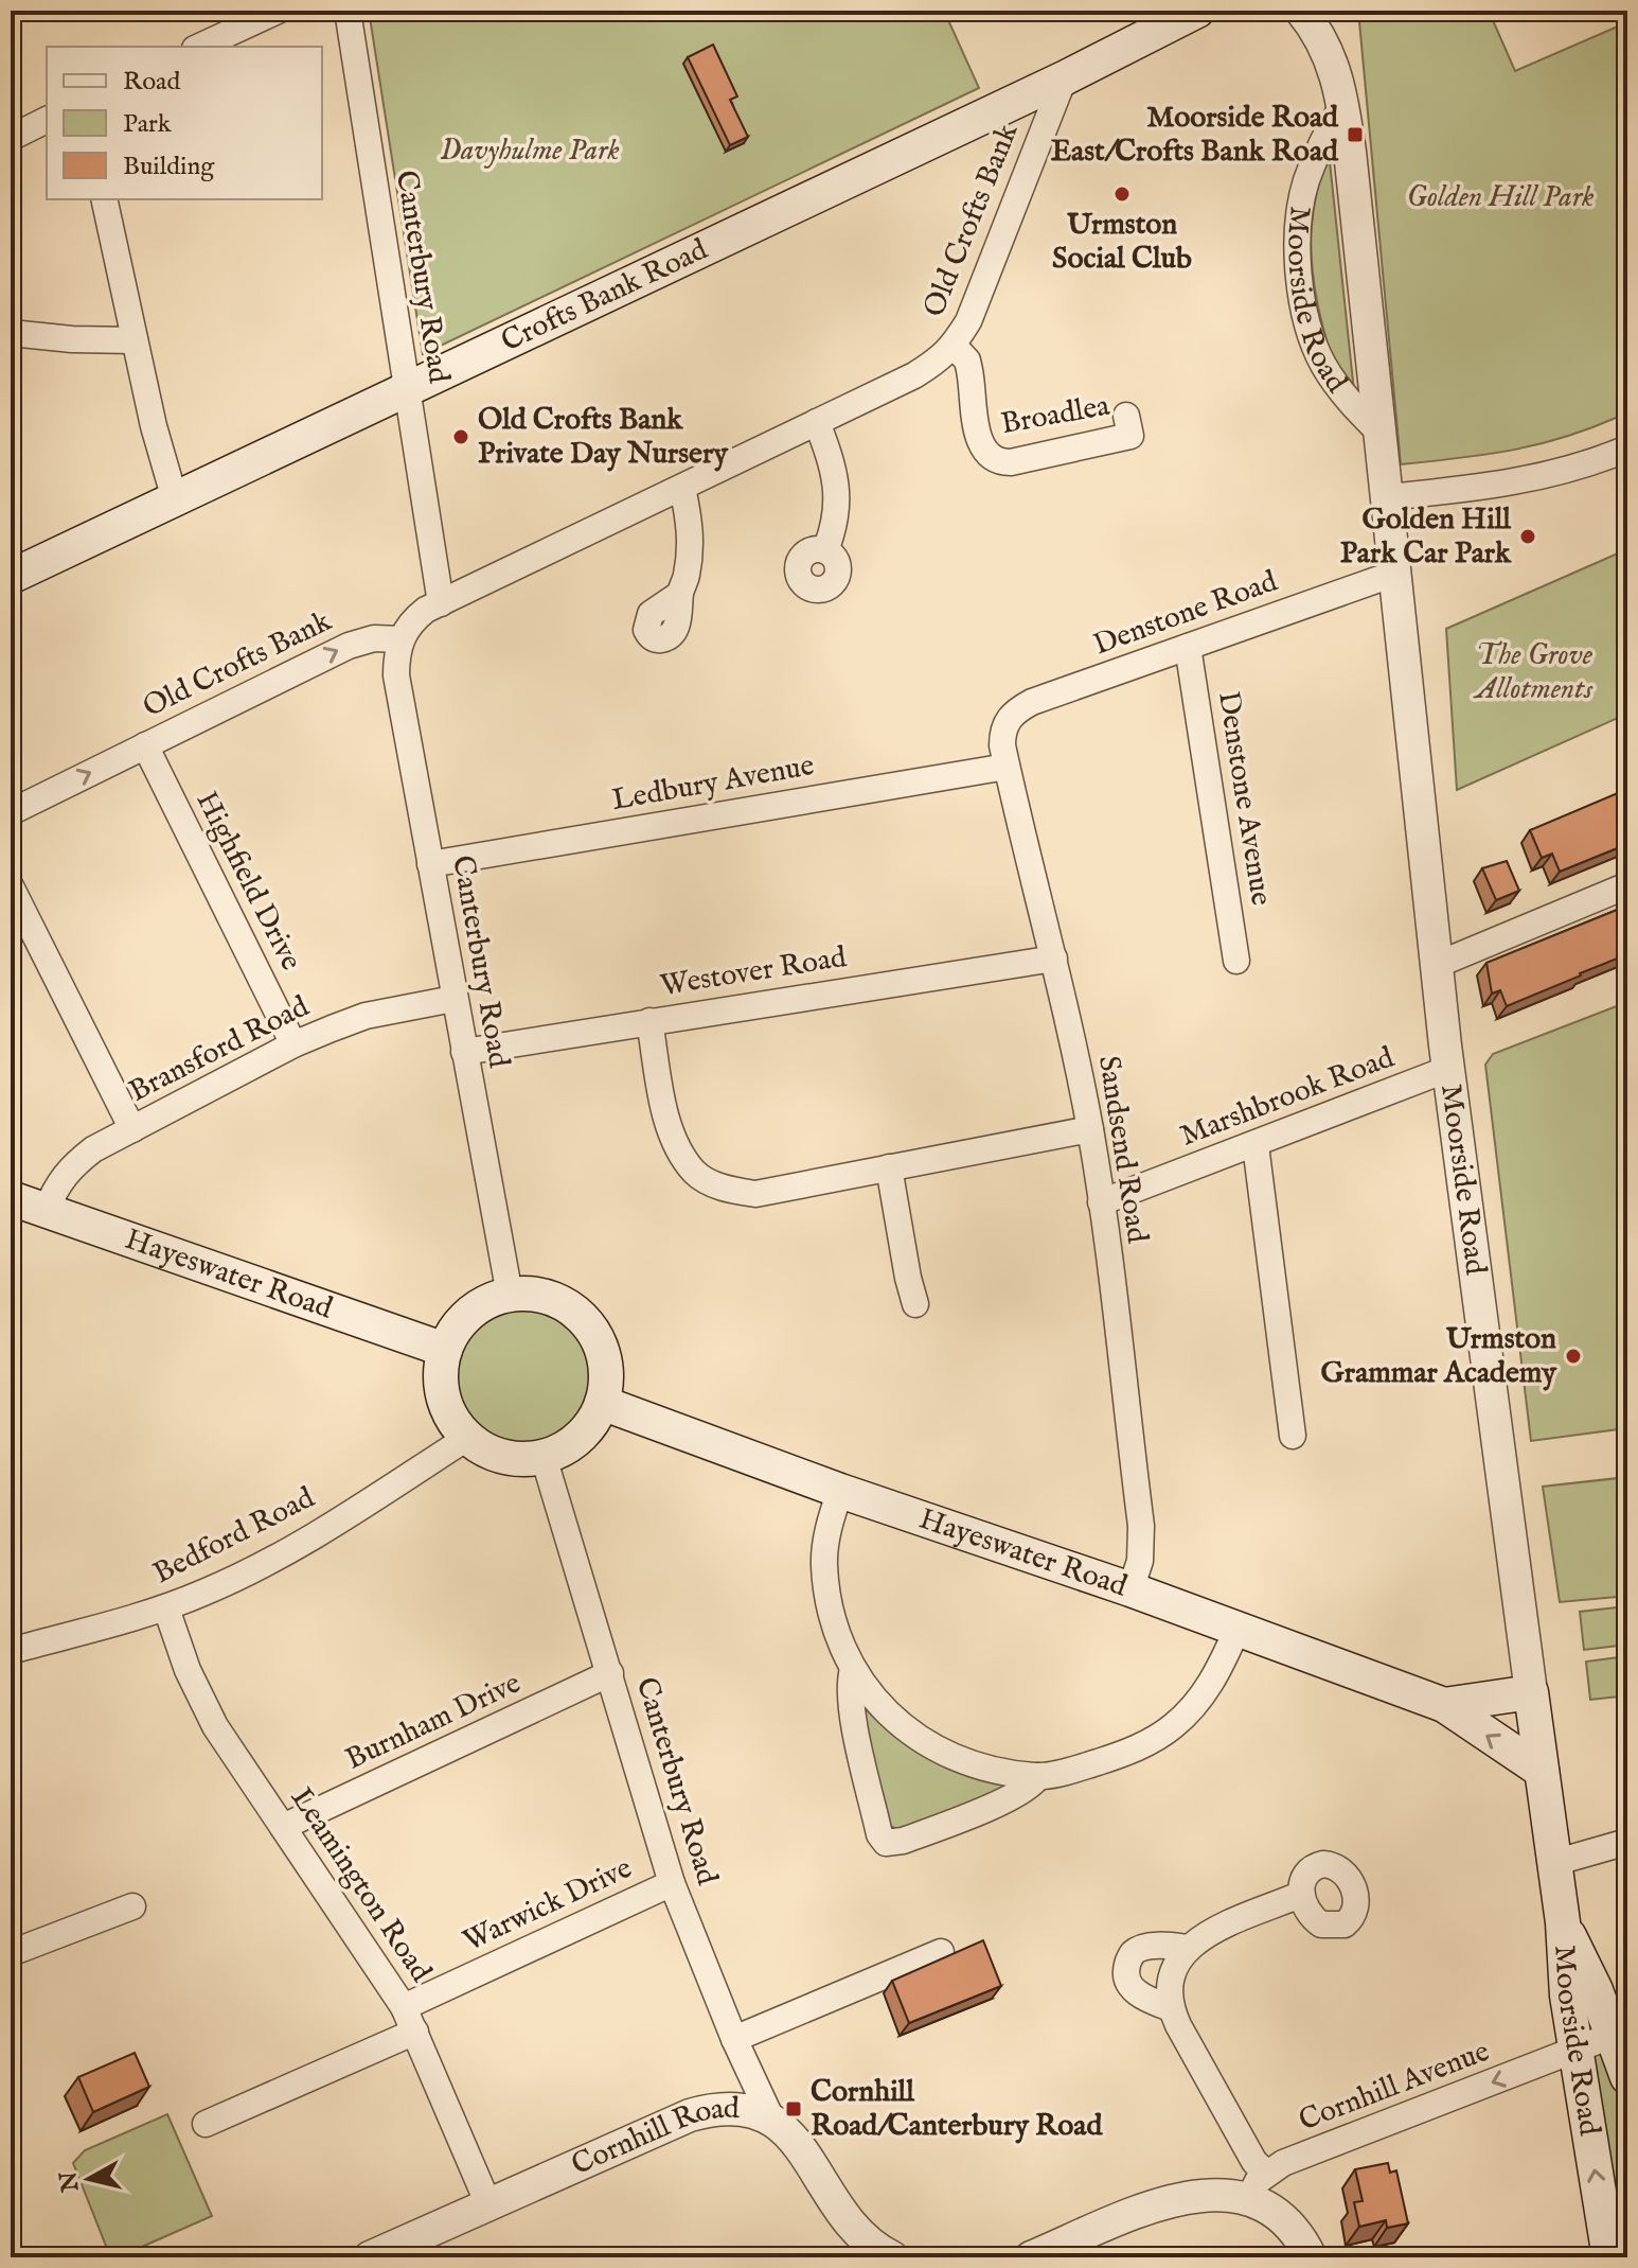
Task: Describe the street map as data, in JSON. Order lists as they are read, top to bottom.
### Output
{
  "streets": {
    "main road": ["Crofts Bank Road", "Moorside Road", "Hayeswater Road"],
    "street": [
      "Old Crofts Bank",
      "Canterbury Road",
      "Broadlea",
      "Denstone Road",
      "Ledbury Avenue",
      "Denstone Avenue",
      "Highfield Drive",
      "Westover Road",
      "Bransford Road",
      "Marshbrook Road",
      "Sandsend Road",
      "Bedford Road",
      "Burnham Drive",
      "Leamington Road",
      "Warwick Drive",
      "Cornhill Avenue",
      "Cornhill Road"
    ]
  },
  "crossings": [
    ["Old Crofts Bank", "Canterbury Road"],
    ["Old Crofts Bank", "Crofts Bank Road"],
    ["Old Crofts Bank", "Broadlea"],
    ["Old Crofts Bank", "Highfield Drive"],
    ["Canterbury Road", "Crofts Bank Road"],
    ["Canterbury Road", "Ledbury Avenue"],
    ["Canterbury Road", "Westover Road"],
    ["Canterbury Road", "Bransford Road"],
    ["Canterbury Road", "Hayeswater Road"],
    ["Canterbury Road", "Bedford Road"],
    ["Canterbury Road", "Burnham Drive"],
    ["Canterbury Road", "Warwick Drive"],
    ["Canterbury Road", "Cornhill Road"],
    ["Moorside Road", "Denstone Road"],
    ["Moorside Road", "Marshbrook Road"],
    ["Moorside Road", "Hayeswater Road"],
    ["Moorside Road", "Cornhill Avenue"],
    ["Denstone Road", "Denstone Avenue"],
    ["Denstone Road", "Sandsend Road"],
    ["Ledbury Avenue", "Sandsend Road"],
    ["Highfield Drive", "Bransford Road"],
    ["Westover Road", "Sandsend Road"],
    ["Bransford Road", "Hayeswater Road"],
    ["Marshbrook Road", "Sandsend Road"],
    ["Sandsend Road", "Hayeswater Road"],
    ["Hayeswater Road", "Bedford Road"],
    ["Bedford Road", "Leamington Road"],
    ["Burnham Drive", "Leamington Road"],
    ["Leamington Road", "Warwick Drive"],
    ["Leamington Road", "Cornhill Road"]
  ],
  "one_way": ["Cornhill Avenue"],
  "parks": ["Davyhulme Park", "Golden Hill Park", "The Grove Allotments"],
  "places": {
    "transit": ["Moorside Road East/Crofts Bank Road", "Cornhill Road/Canterbury Road"],
    "other": [
      "Urmston Social Club",
      "Old Crofts Bank Private Day Nursery",
      "Golden Hill Park Car Park",
      "Urmston Grammar Academy"
    ]
  },
  "legend": ["Road", "Park", "Building"],
  "north": "left"
}
